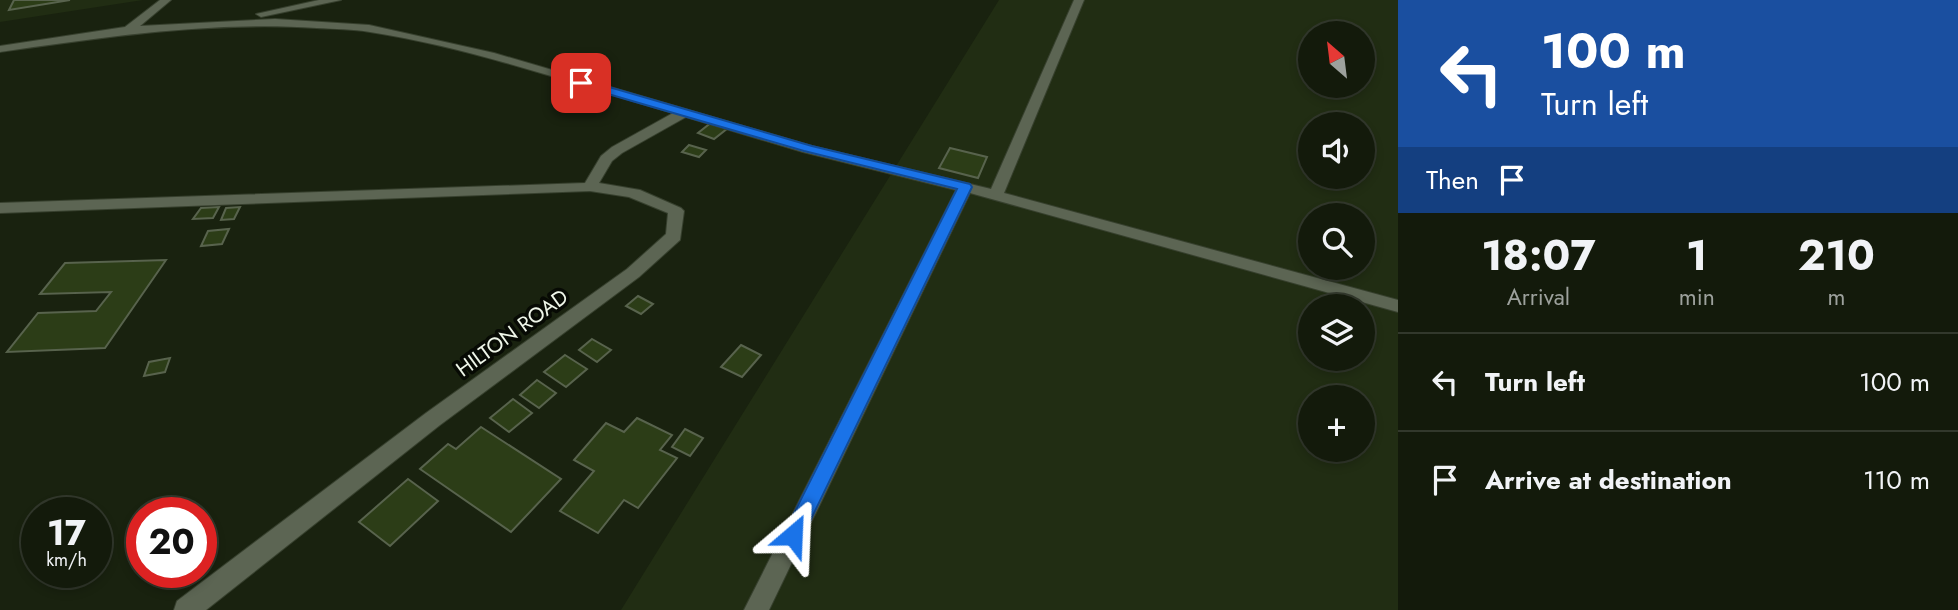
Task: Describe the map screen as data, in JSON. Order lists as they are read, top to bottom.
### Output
{
  "streets": {
    "street": ["HILTON ROAD"]
  },
  "north": "top left",
  "page": {
    "turn": ["100 m", "Turn left"],
    "map_buttons": "+",
    "then": "Then",
    "eta": [
      "18:07",
      "Arrival",
      "1",
      "min",
      "210",
      "m"
    ],
    "list": [
      {
        "name": "Turn left",
        "value": "100 m"
      },
      {
        "name": "Arrive at destination",
        "value": "110 m"
      }
    ],
    "speed": "17 km/h",
    "limit": "20"
  }
}
